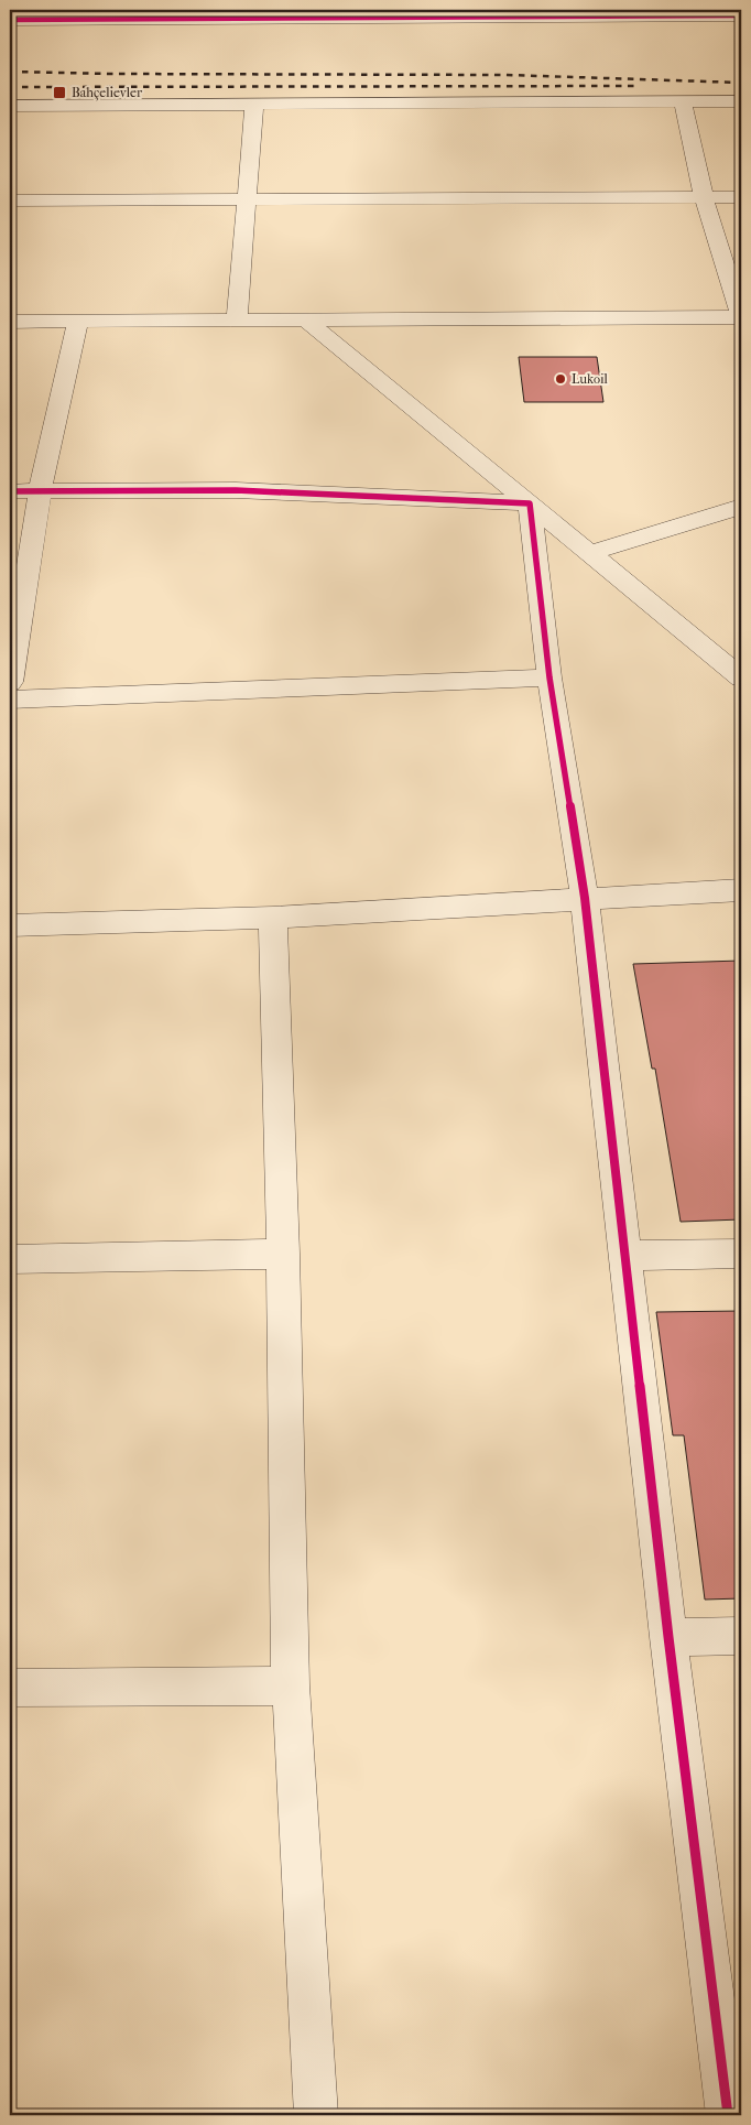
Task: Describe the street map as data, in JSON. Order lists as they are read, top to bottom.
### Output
{
  "places": {
    "transit": ["Bahçelievler"],
    "other": ["Lukoil"]
  }
}
